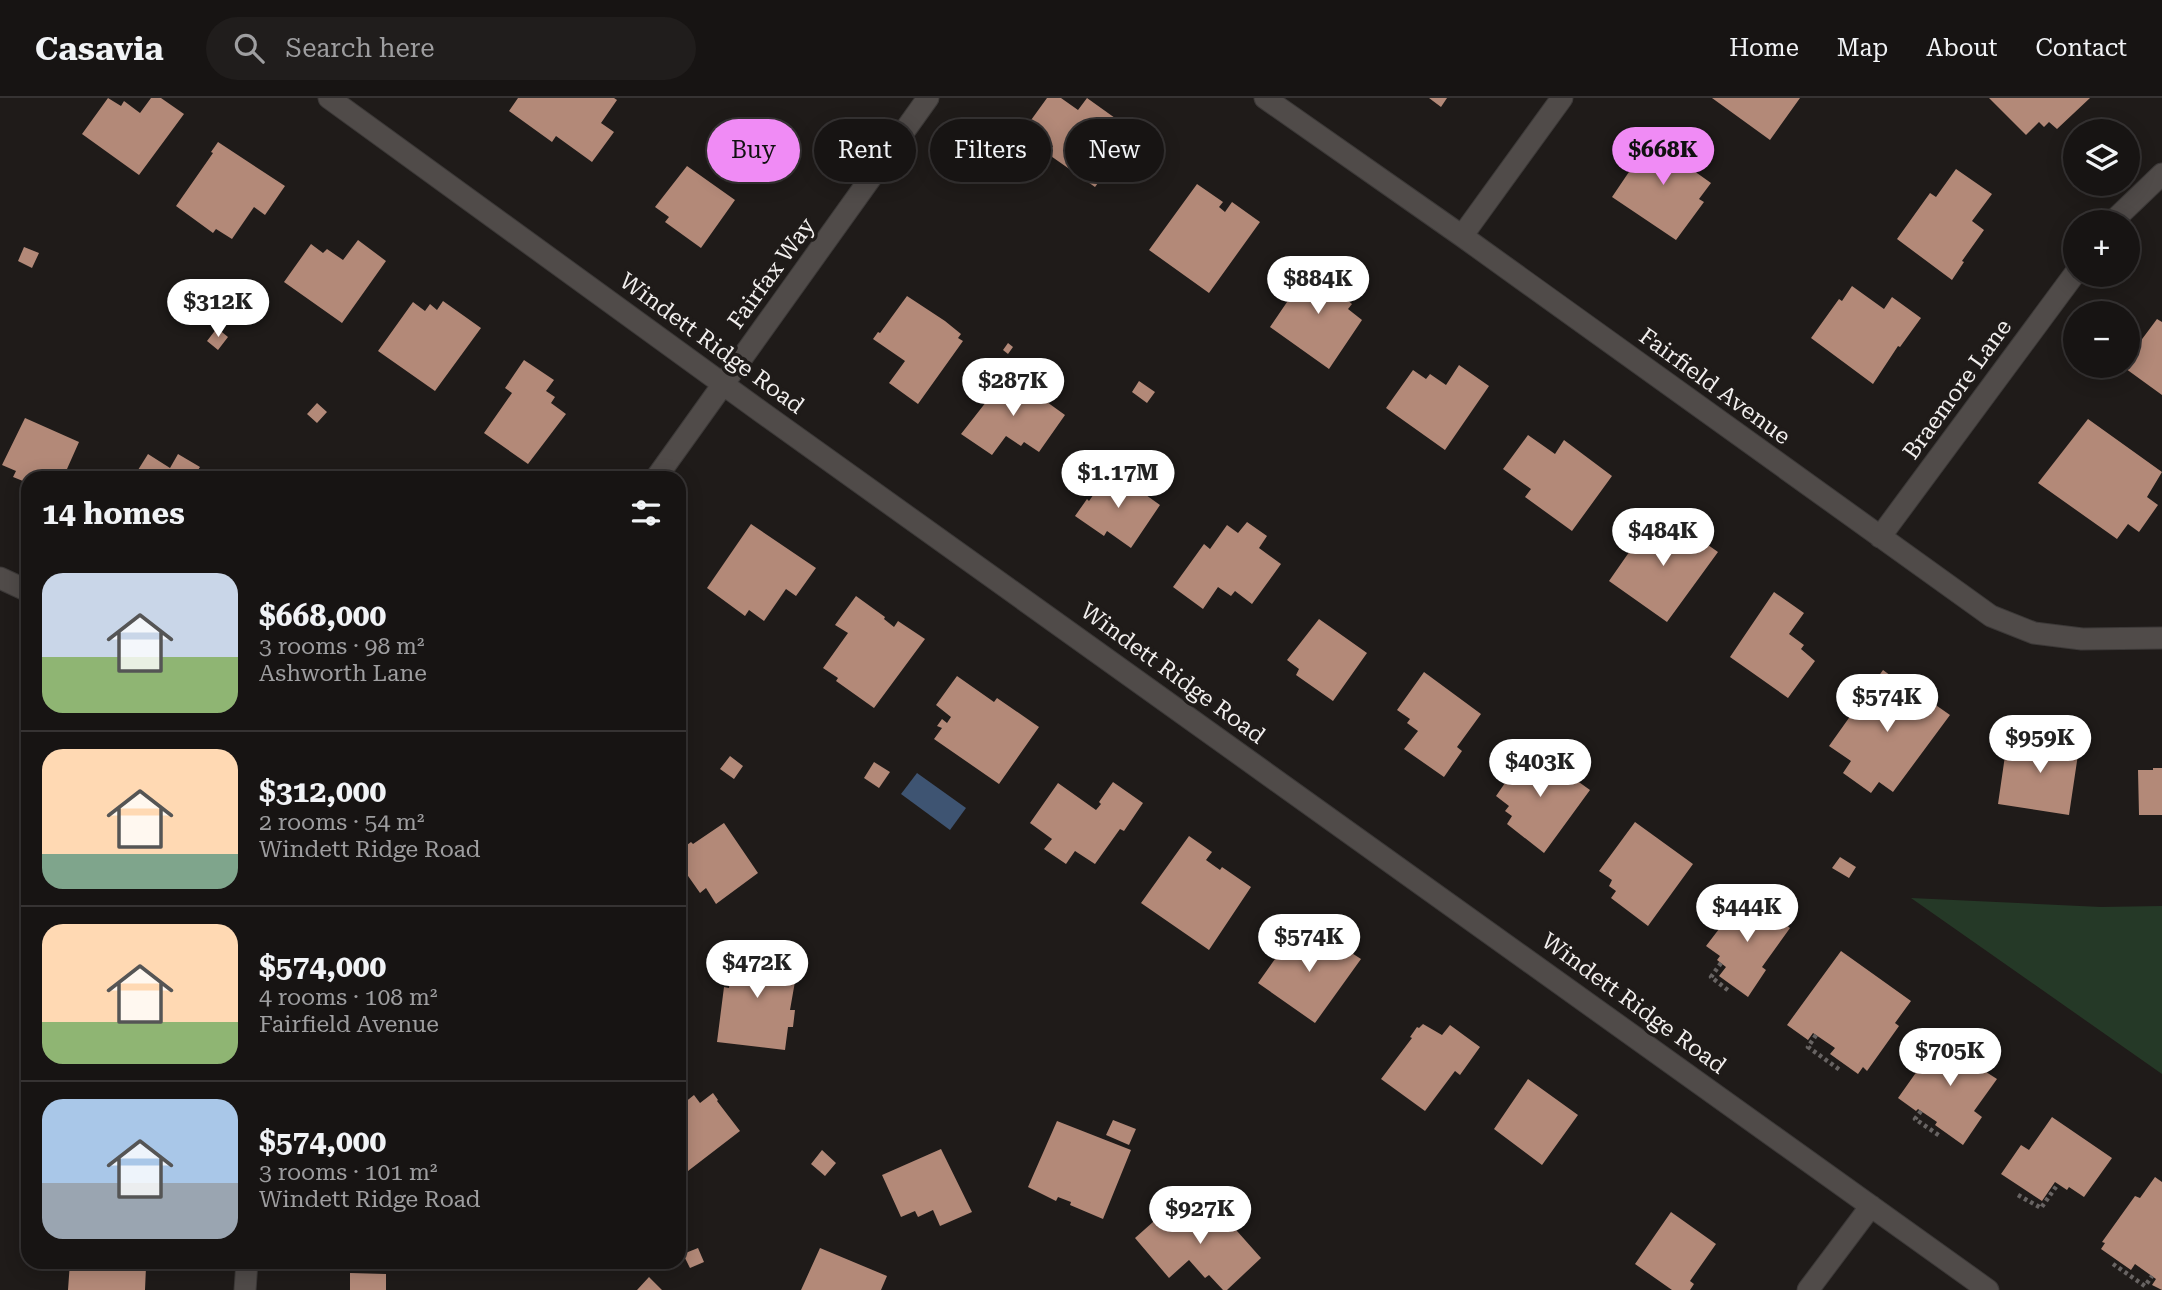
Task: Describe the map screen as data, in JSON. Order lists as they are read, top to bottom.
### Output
{
  "streets": {
    "street": [
      "Fairfax Way",
      "Windett Ridge Road",
      "Fairfield Avenue",
      "Braemore Lane"
    ]
  },
  "crossings": [
    ["Fairfax Way", "Windett Ridge Road"],
    ["Fairfield Avenue", "Braemore Lane"]
  ],
  "page": {
    "header": "Casavia",
    "search": "Search here",
    "nav": [
      "Home",
      "Map",
      "About",
      "Contact"
    ],
    "map_buttons": ["+", "−"],
    "chip": [
      "Buy",
      "Rent",
      "Filters",
      "New"
    ],
    "price": [
      "$668K",
      "$884K",
      "$312K",
      "$287K",
      "$1.17M",
      "$484K",
      "$574K",
      "$959K",
      "$403K",
      "$444K",
      "$574K",
      "$472K",
      "$705K",
      "$927K"
    ],
    "heading": "14 homes",
    "list": [
      {
        "name": "$668,000",
        "note": "3 rooms · 98 m² · Ashworth Lane"
      },
      {
        "name": "$312,000",
        "note": "2 rooms · 54 m² · Windett Ridge Road"
      },
      {
        "name": "$574,000",
        "note": "4 rooms · 108 m² · Fairfield Avenue"
      },
      {
        "name": "$574,000",
        "note": "3 rooms · 101 m² · Windett Ridge Road"
      }
    ]
  }
}
